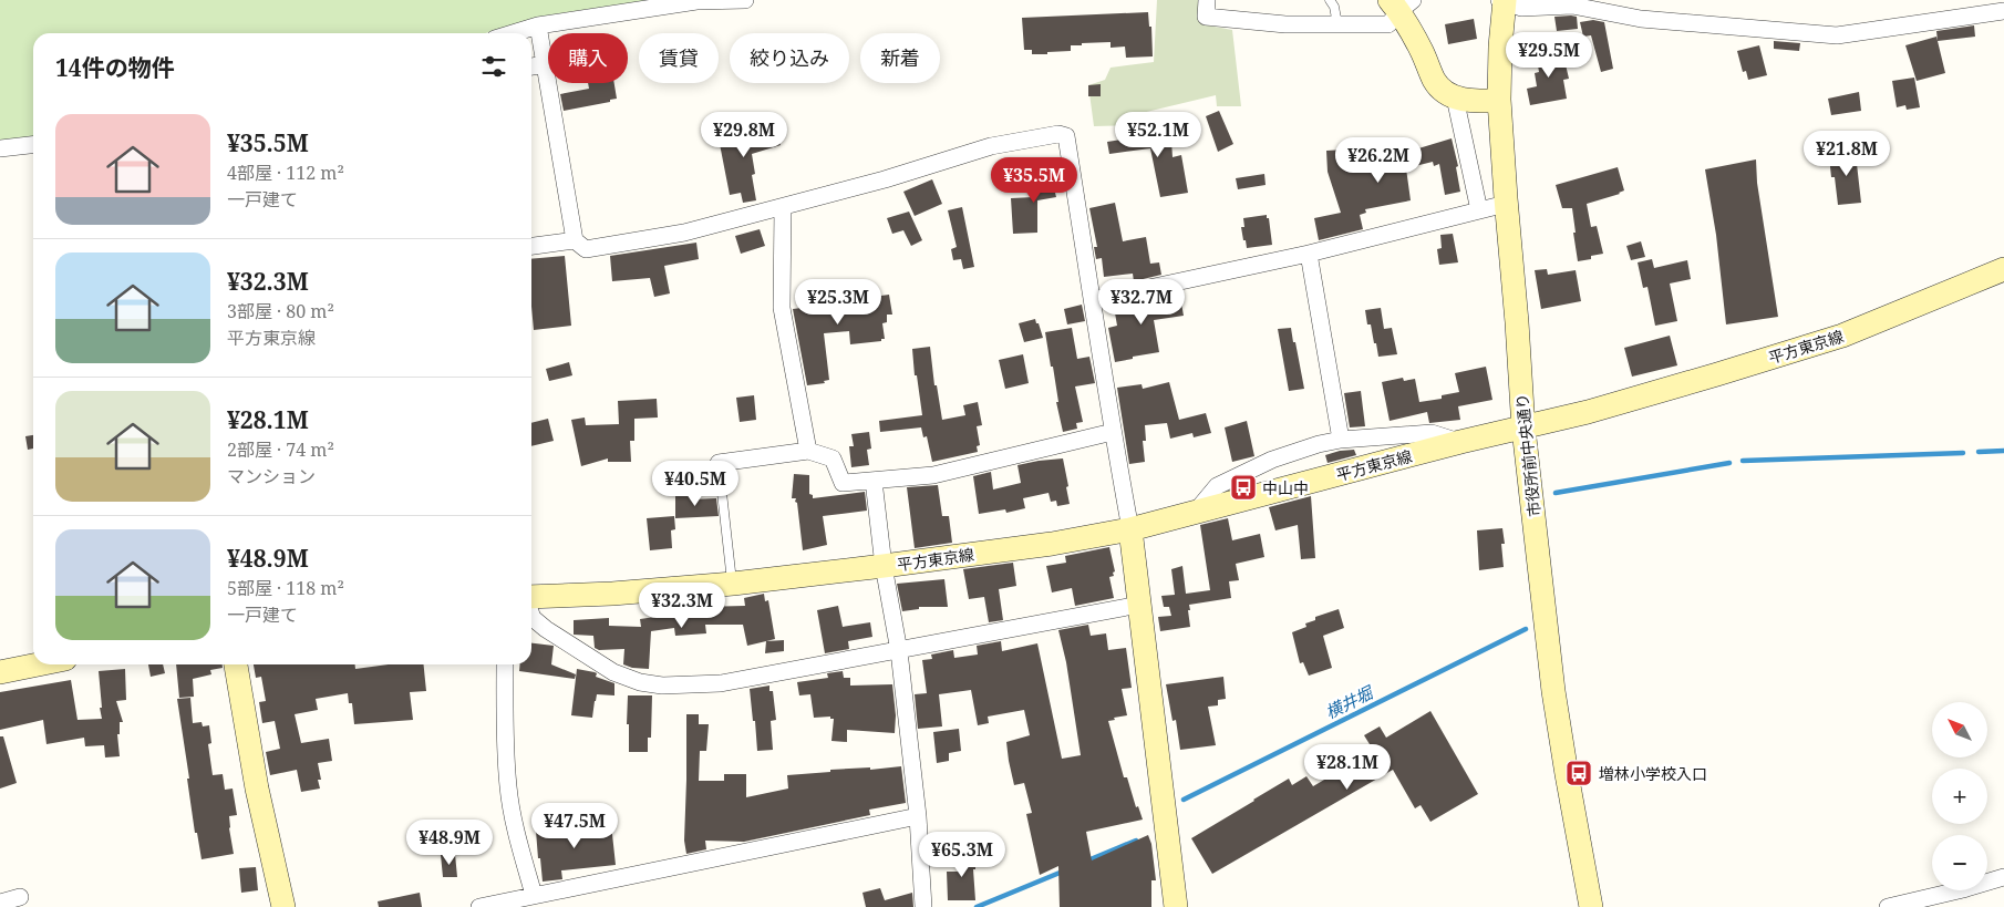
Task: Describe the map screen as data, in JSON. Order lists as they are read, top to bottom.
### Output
{
  "streets": {
    "street": ["平方東京線", "市役所前中央通り"]
  },
  "crossings": [
    ["平方東京線", "市役所前中央通り"]
  ],
  "water": ["横井堀"],
  "places": {
    "bus stop": ["中山中", "増林小学校入口"]
  },
  "north": "top left",
  "page": {
    "price": [
      "¥29.5M",
      "¥29.8M",
      "¥52.1M",
      "¥21.8M",
      "¥26.2M",
      "¥35.5M",
      "¥25.3M",
      "¥32.7M",
      "¥40.5M",
      "¥32.3M",
      "¥28.1M",
      "¥47.5M",
      "¥48.9M",
      "¥65.3M"
    ],
    "chip": [
      "購入",
      "賃貸",
      "絞り込み",
      "新着"
    ],
    "heading": "14件の物件",
    "list": [
      {
        "name": "¥35.5M",
        "note": "4部屋 · 112 m² · 一戸建て"
      },
      {
        "name": "¥32.3M",
        "note": "3部屋 · 80 m² · 平方東京線"
      },
      {
        "name": "¥28.1M",
        "note": "2部屋 · 74 m² · マンション"
      },
      {
        "name": "¥48.9M",
        "note": "5部屋 · 118 m² · 一戸建て"
      }
    ],
    "map_buttons": ["+", "−"]
  }
}
